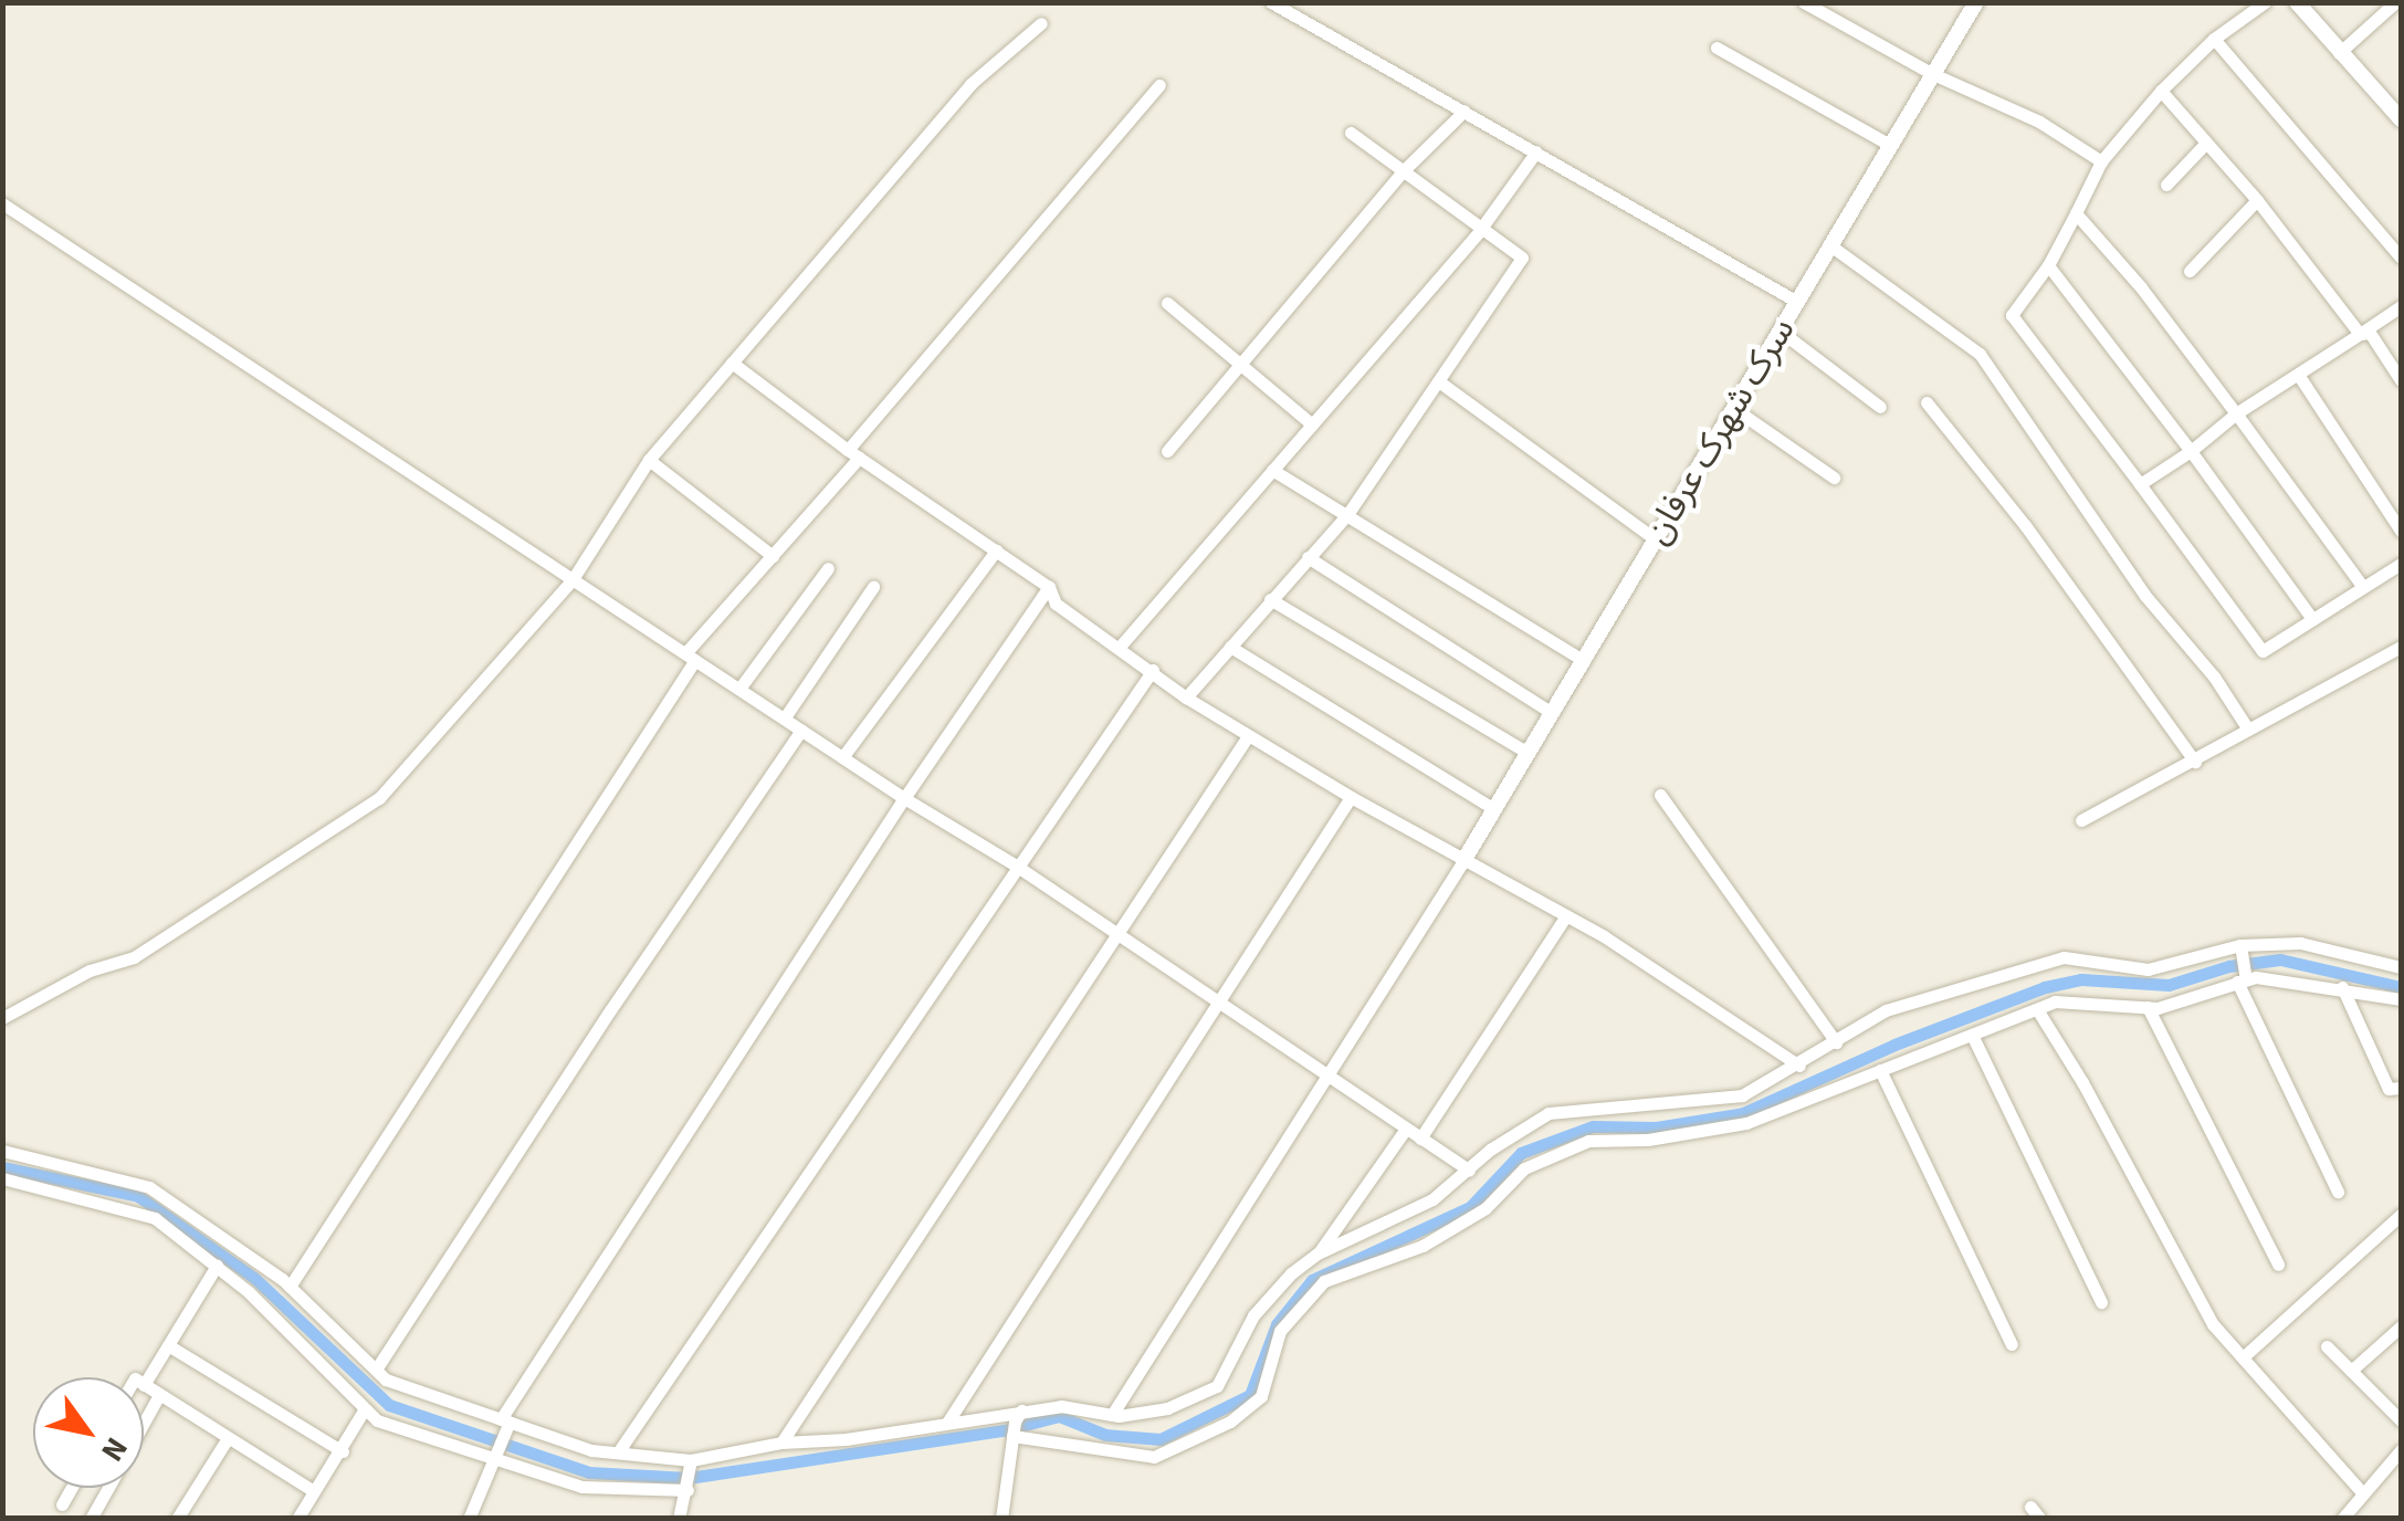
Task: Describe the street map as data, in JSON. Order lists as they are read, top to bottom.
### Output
{
  "streets": {
    "street": ["سرک شهرک عرفان"]
  },
  "north": "bottom right"
}
